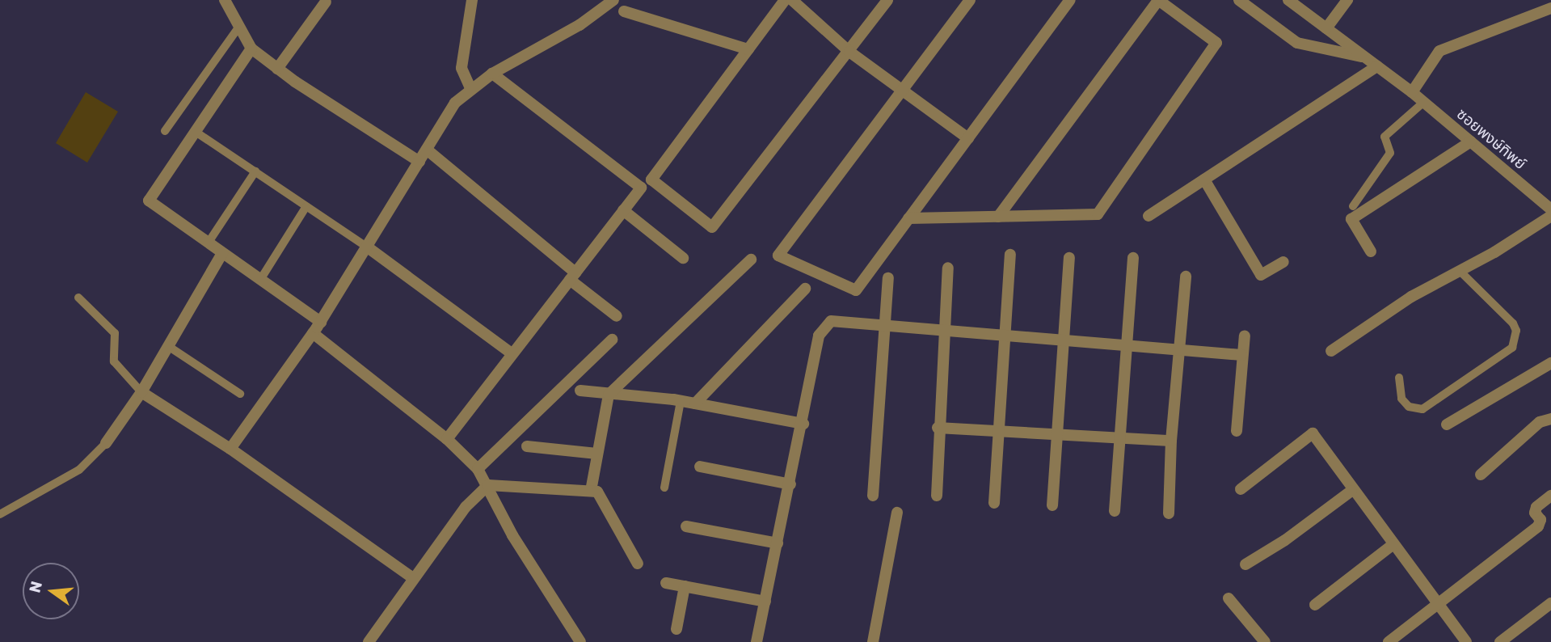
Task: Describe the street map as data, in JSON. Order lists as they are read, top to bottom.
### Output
{
  "streets": {
    "street": ["ซอยพงษ์ทิพย์"]
  },
  "north": "left"
}
